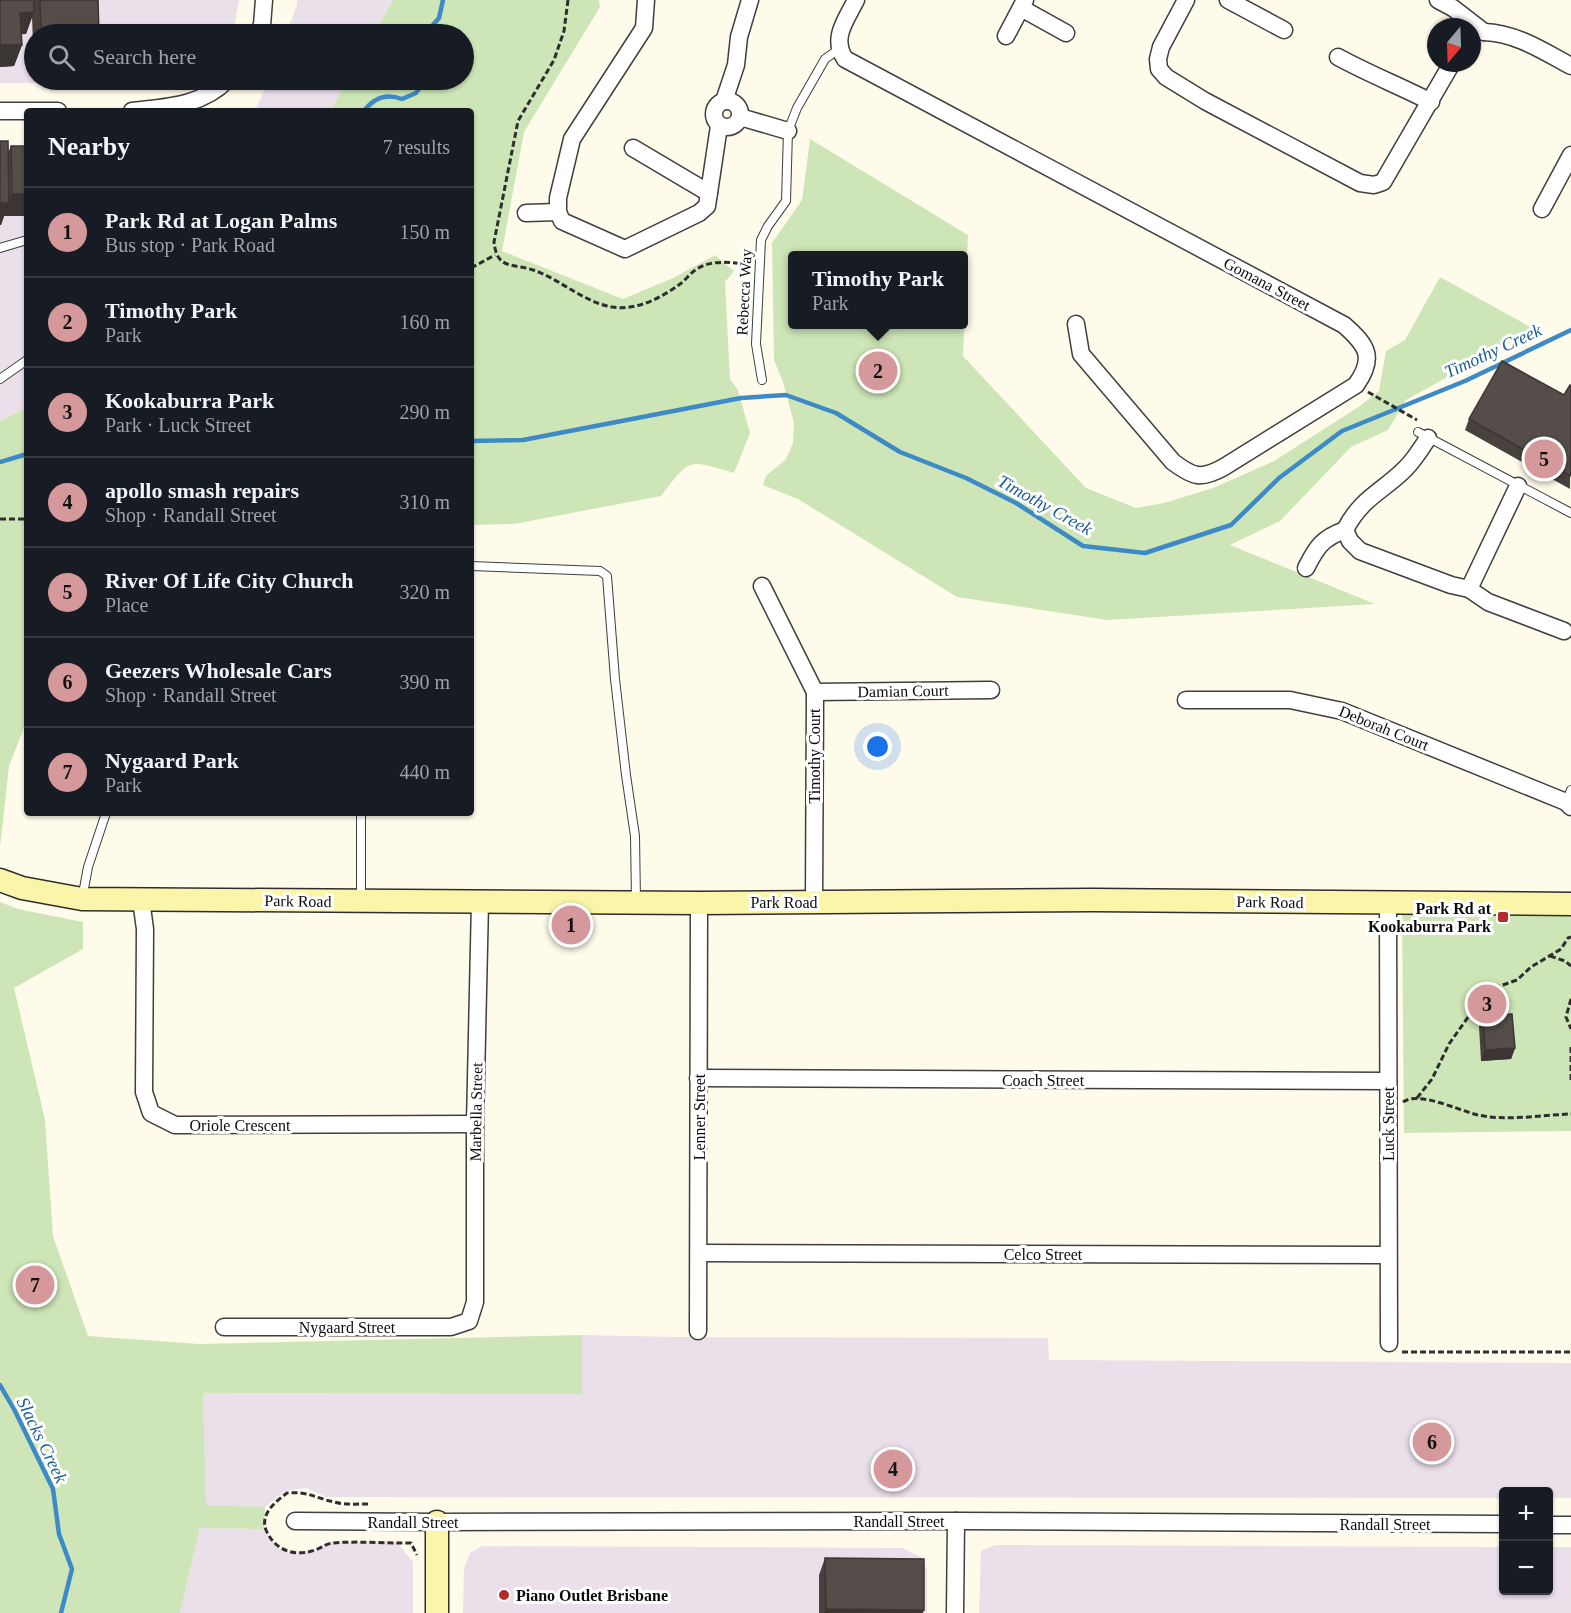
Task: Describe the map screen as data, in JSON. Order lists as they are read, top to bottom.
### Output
{
  "streets": {
    "street": [
      "Gomana Street",
      "Damian Court",
      "Deborah Court",
      "Timothy Court",
      "Park Road",
      "Coach Street",
      "Marbella Street",
      "Lenner Street",
      "Luck Street",
      "Oriole Crescent",
      "Celco Street",
      "Nygaard Street",
      "Randall Street"
    ],
    "lane": ["Rebecca Way"]
  },
  "crossings": [
    ["Gomana Street", "Rebecca Way"],
    ["Damian Court", "Timothy Court"],
    ["Timothy Court", "Park Road"],
    ["Park Road", "Marbella Street"],
    ["Park Road", "Lenner Street"],
    ["Park Road", "Luck Street"],
    ["Park Road", "Oriole Crescent"],
    ["Coach Street", "Lenner Street"],
    ["Coach Street", "Luck Street"],
    ["Marbella Street", "Oriole Crescent"],
    ["Marbella Street", "Nygaard Street"],
    ["Lenner Street", "Celco Street"],
    ["Luck Street", "Celco Street"]
  ],
  "water": ["Timothy Creek", "Slacks Creek"],
  "places": {
    "transit": ["Park Rd at Kookaburra Park"],
    "other": ["Piano Outlet Brisbane"]
  },
  "north": "bottom",
  "page": {
    "search": "Search here",
    "heading": ["Nearby", "7 results"],
    "list": [
      {
        "mark": "1",
        "name": "Park Rd at Logan Palms",
        "note": "Bus stop · Park Road",
        "value": "150 m"
      },
      {
        "mark": "2",
        "name": "Timothy Park",
        "note": "Park",
        "value": "160 m"
      },
      {
        "mark": "3",
        "name": "Kookaburra Park",
        "note": "Park · Luck Street",
        "value": "290 m"
      },
      {
        "mark": "4",
        "name": "apollo smash repairs",
        "note": "Shop · Randall Street",
        "value": "310 m"
      },
      {
        "mark": "5",
        "name": "River Of Life City Church",
        "note": "Place",
        "value": "320 m"
      },
      {
        "mark": "6",
        "name": "Geezers Wholesale Cars",
        "note": "Shop · Randall Street",
        "value": "390 m"
      },
      {
        "mark": "7",
        "name": "Nygaard Park",
        "note": "Park",
        "value": "440 m"
      }
    ],
    "popup": ["Timothy Park", "Park"],
    "pins": [
      "2",
      "5",
      "1",
      "3",
      "7",
      "6",
      "4"
    ],
    "map_buttons": ["+", "−"]
  }
}
